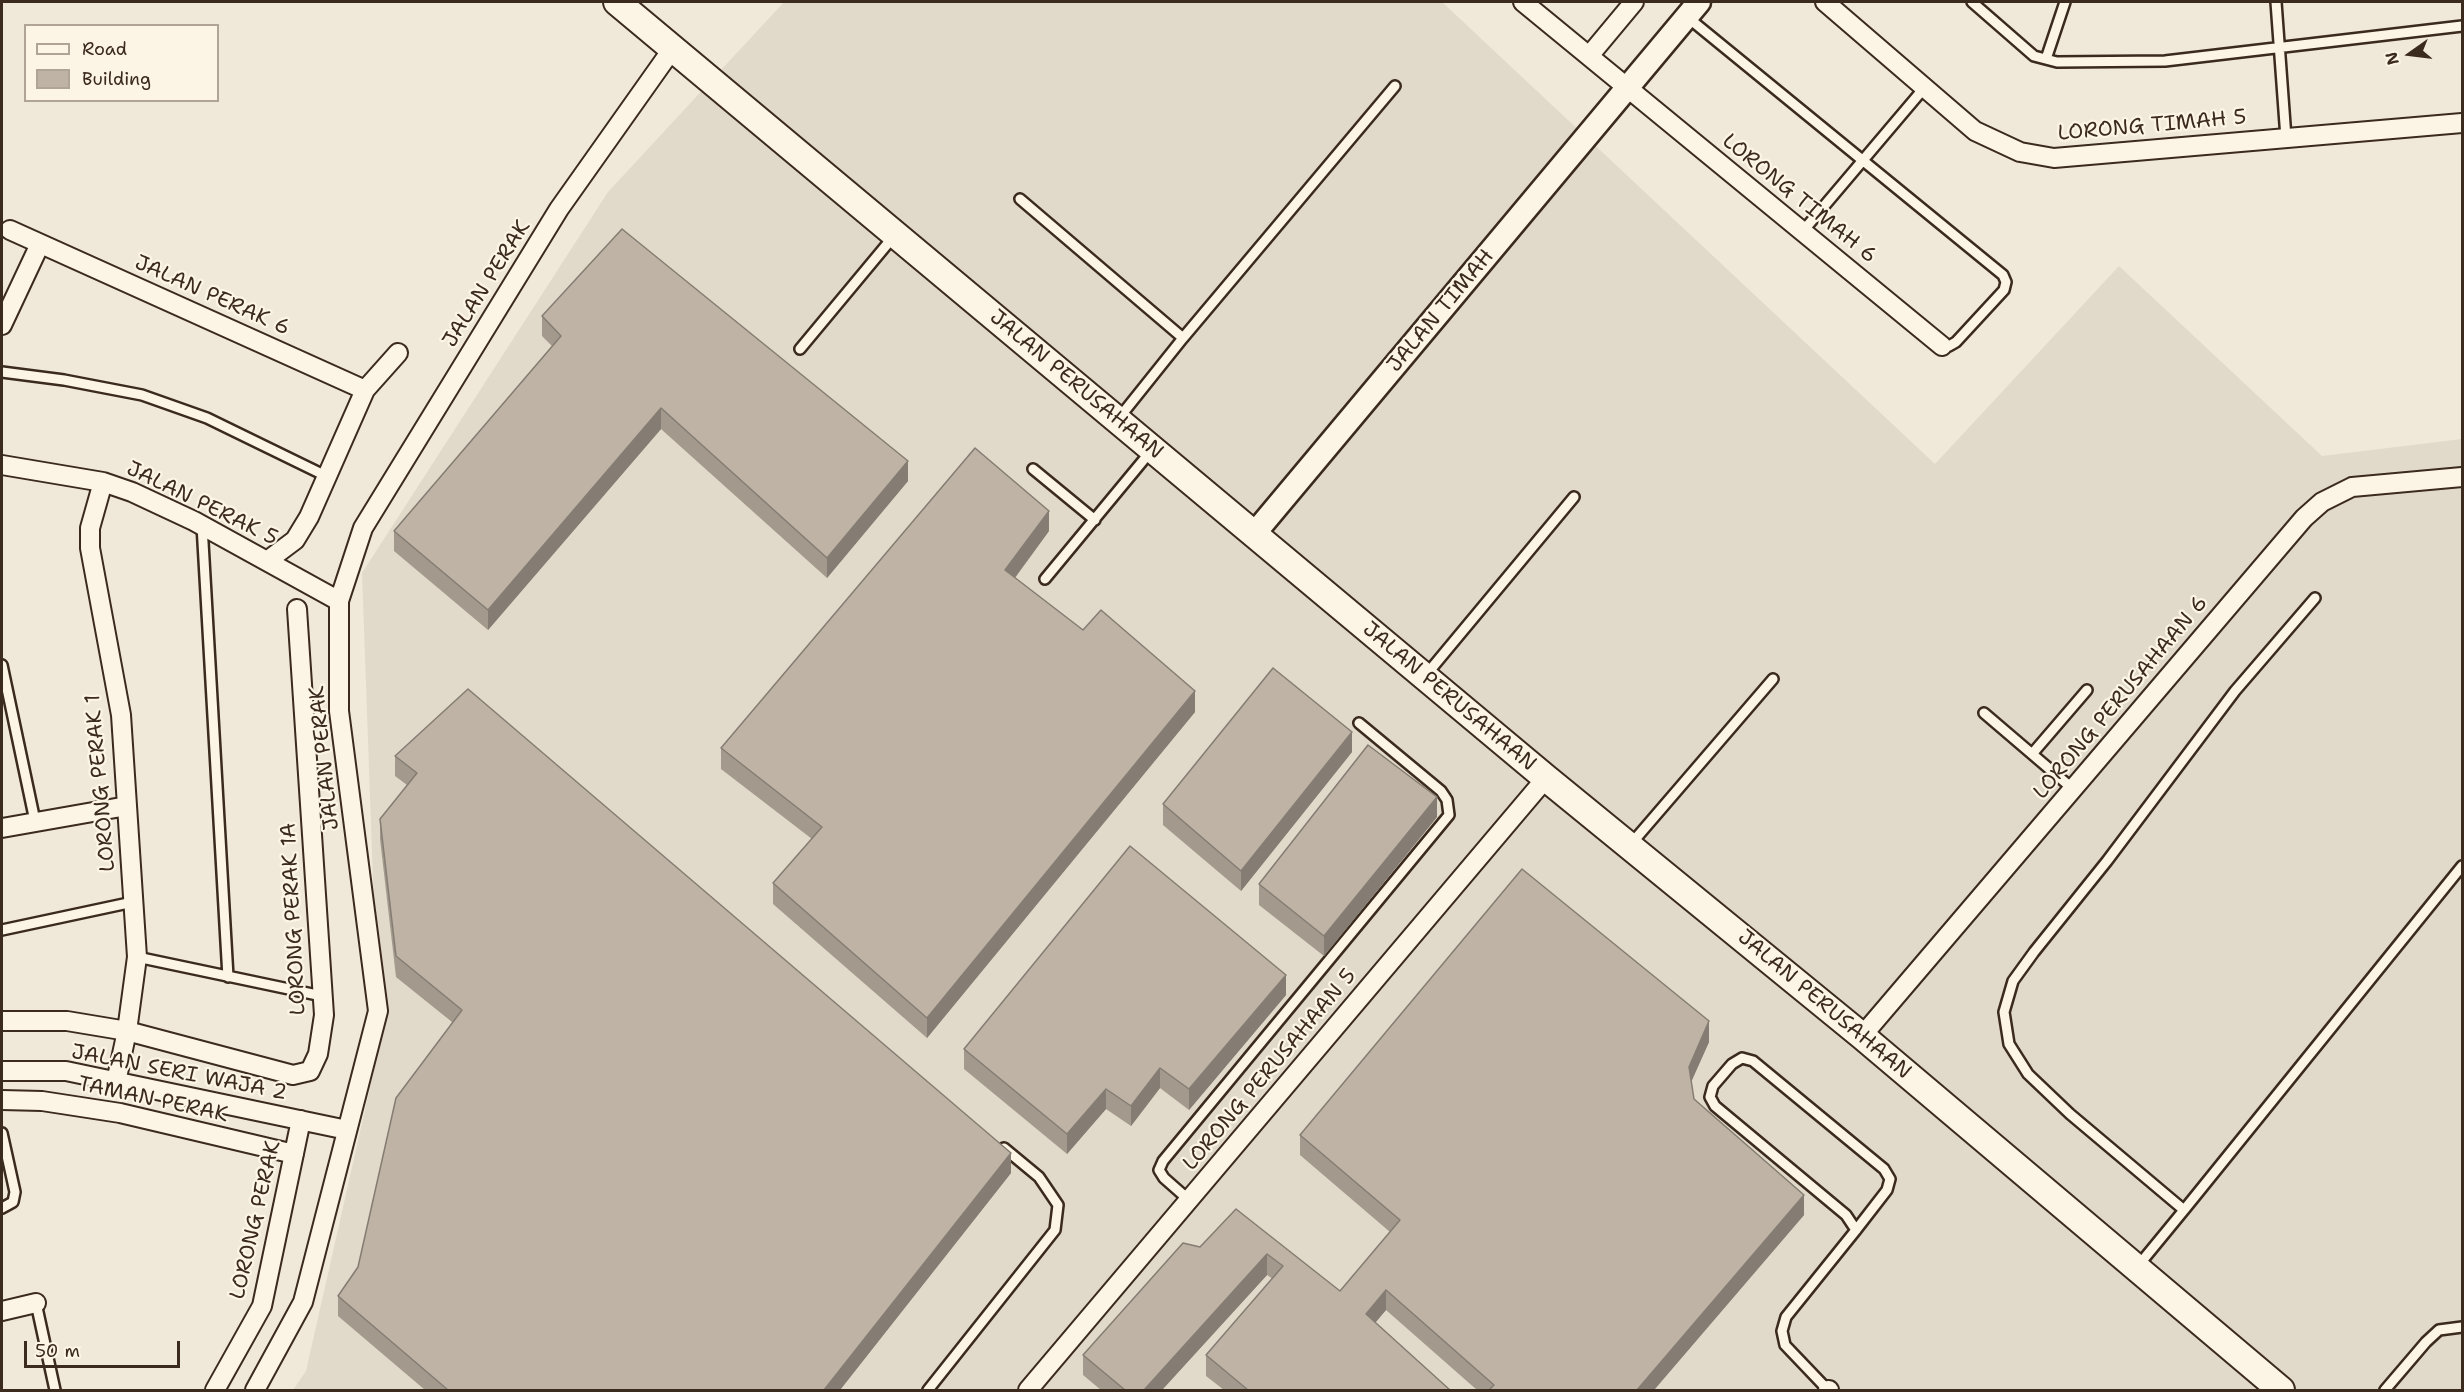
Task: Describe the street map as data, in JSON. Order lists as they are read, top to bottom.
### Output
{
  "streets": {
    "main road": ["JALAN PERUSAHAAN"],
    "street": [
      "LORONG TIMAH 5",
      "LORONG TIMAH 6",
      "JALAN PERAK",
      "JALAN PERAK 6",
      "JALAN TIMAH",
      "JALAN PERAK 5",
      "LORONG PERUSAHAAN 6",
      "LORONG PERAK 1",
      "LORONG PERAK 1A",
      "LORONG PERUSAHAAN 5",
      "JALAN SERI WAJA 2",
      "TAMAN PERAK",
      "LORONG PERAK"
    ]
  },
  "crossings": [
    ["LORONG TIMAH 6", "JALAN TIMAH"],
    ["JALAN PERAK", "JALAN PERUSAHAAN"],
    ["JALAN PERAK", "JALAN PERAK 5"],
    ["JALAN PERAK", "JALAN SERI WAJA 2"],
    ["JALAN TIMAH", "JALAN PERUSAHAAN"],
    ["JALAN PERUSAHAAN", "LORONG PERUSAHAAN 6"],
    ["JALAN PERUSAHAAN", "LORONG PERUSAHAAN 5"],
    ["JALAN PERAK 5", "LORONG PERAK 1"],
    ["LORONG PERAK 1", "LORONG PERAK 1A"],
    ["LORONG PERAK 1", "JALAN SERI WAJA 2"],
    ["JALAN SERI WAJA 2", "LORONG PERAK"],
    ["TAMAN PERAK", "LORONG PERAK"]
  ],
  "legend": ["Road", "Building"],
  "scale_bar": "50 m",
  "north": "left"
}
